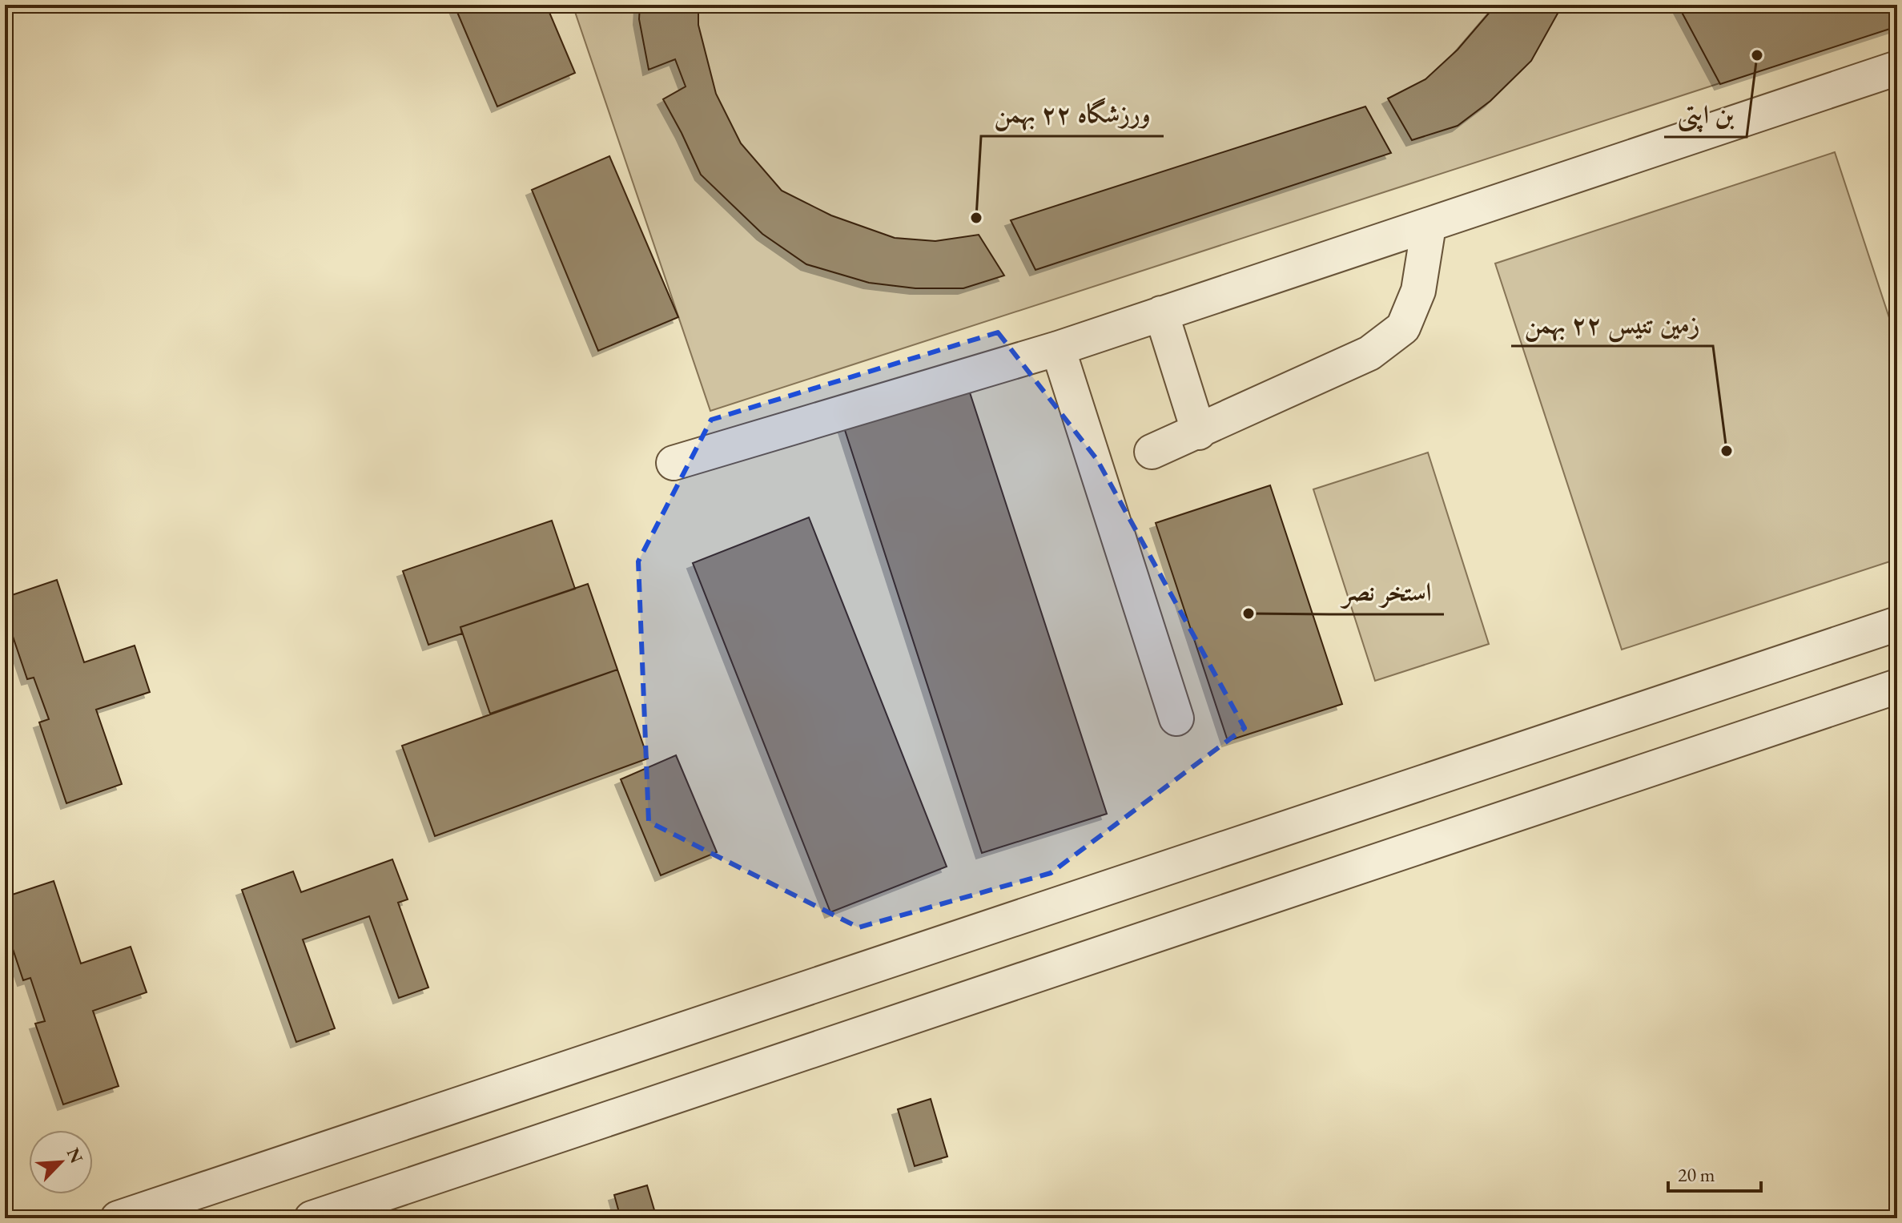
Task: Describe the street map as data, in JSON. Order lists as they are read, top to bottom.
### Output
{
  "places": [
    "بن اپتی",
    "ورزشگاه ۲۲ بهمن",
    "زمین تنیس ۲۲ بهمن",
    "استخر نصر"
  ],
  "scale_bar": "20 m",
  "north": "top right"
}
